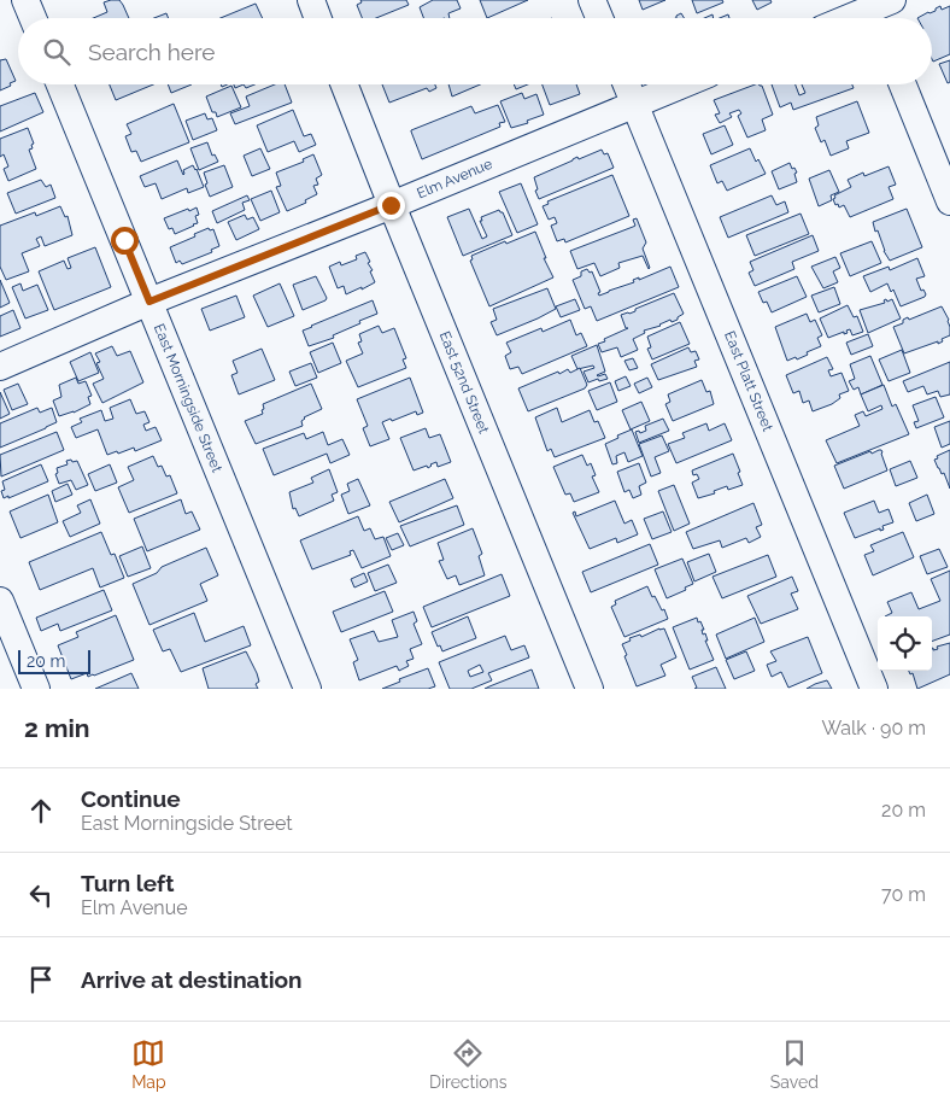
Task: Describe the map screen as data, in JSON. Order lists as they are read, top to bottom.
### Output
{
  "streets": {
    "street": [
      "Elm Avenue",
      "East Platt Street",
      "East 52nd Street",
      "East Morningside Street"
    ]
  },
  "crossings": [
    ["Elm Avenue", "East Platt Street"],
    ["Elm Avenue", "East 52nd Street"],
    ["Elm Avenue", "East Morningside Street"]
  ],
  "scale_bar": "20 m",
  "page": {
    "search": "Search here",
    "scale": "20 m",
    "heading": ["2 min", "Walk · 90 m"],
    "list": [
      ["Continue", "East Morningside Street", "20 m"],
      ["Turn left", "Elm Avenue", "70 m"],
      "Arrive at destination"
    ],
    "nav": ["Map", "Directions", "Saved"]
  }
}
